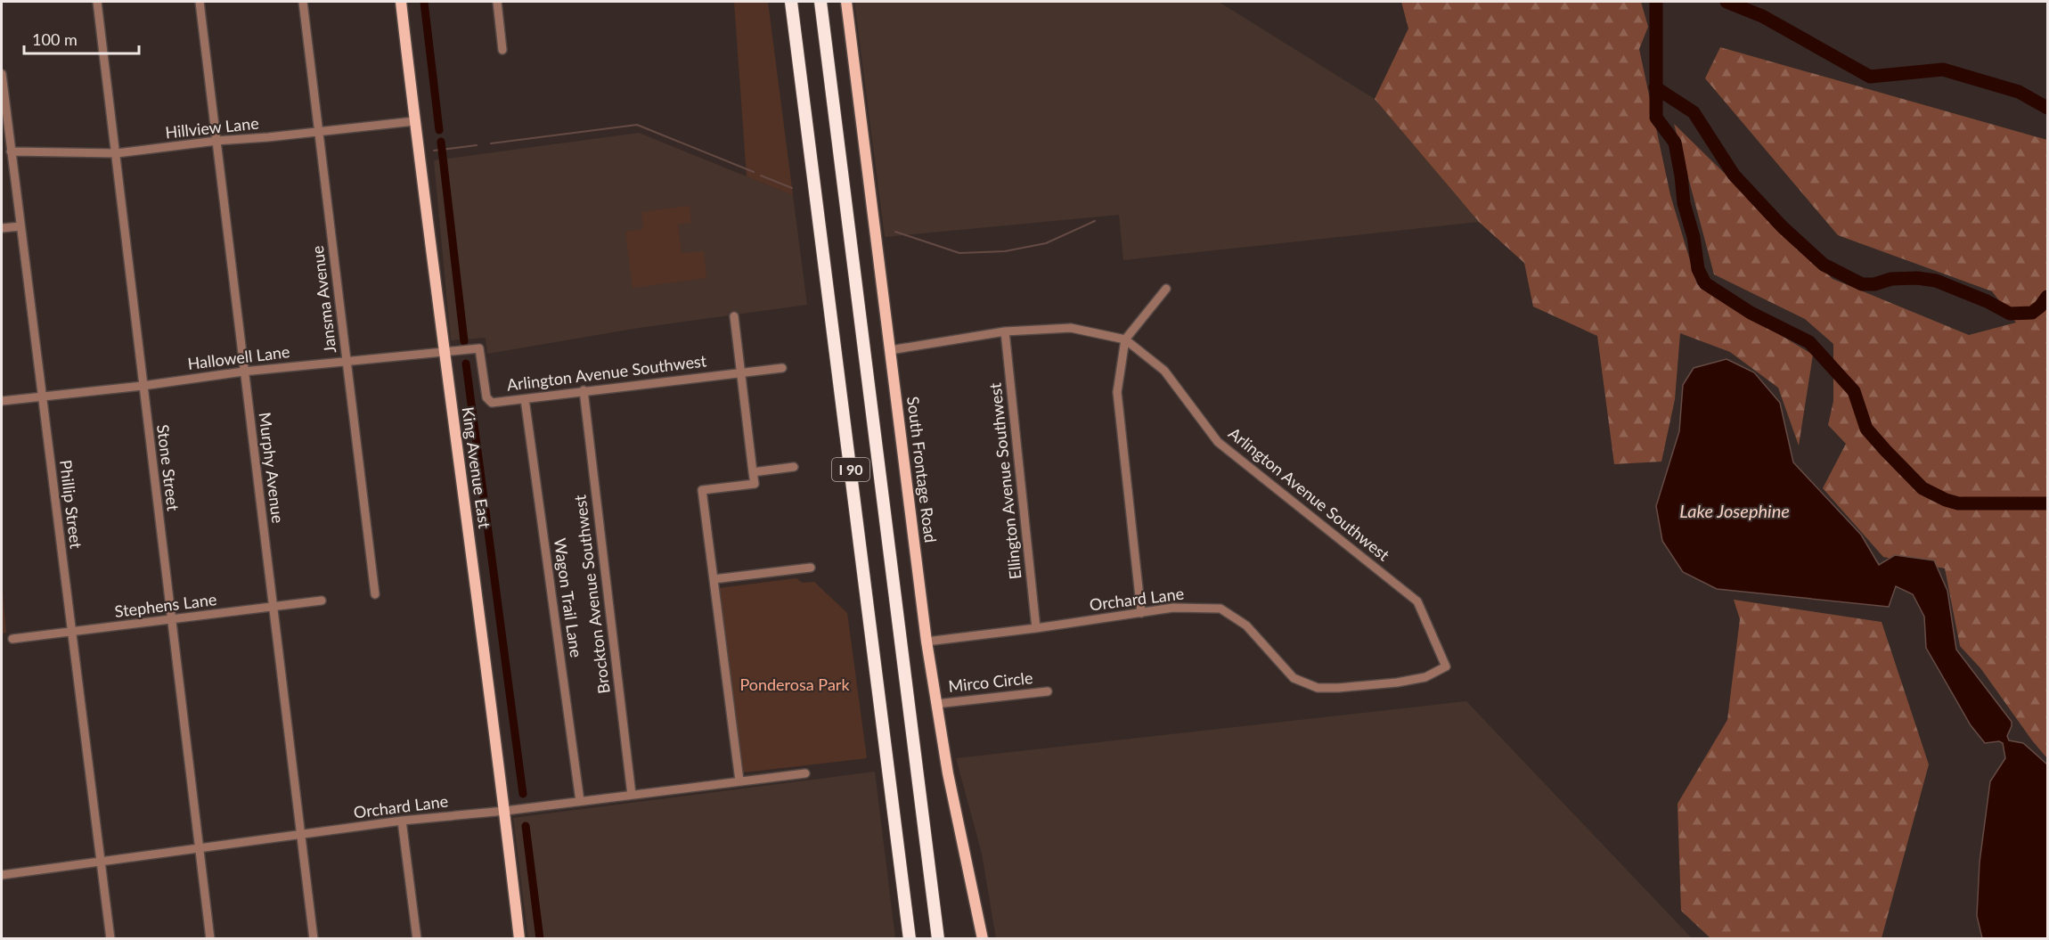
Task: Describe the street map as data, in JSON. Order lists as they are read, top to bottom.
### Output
{
  "streets": {
    "highway": ["I 90"],
    "main road": ["King Avenue East", "South Frontage Road"],
    "street": [
      "Hillview Lane",
      "Jansma Avenue",
      "Hallowell Lane",
      "Arlington Avenue Southwest",
      "Stone Street",
      "Murphy Avenue",
      "Ellington Avenue Southwest",
      "Phillip Street",
      "Brockton Avenue Southwest",
      "Wagon Trail Lane",
      "Orchard Lane",
      "Stephens Lane",
      "Mirco Circle"
    ]
  },
  "crossings": [
    ["Hillview Lane", "Jansma Avenue"],
    ["Hillview Lane", "Stone Street"],
    ["Hillview Lane", "Murphy Avenue"],
    ["Hillview Lane", "King Avenue East"],
    ["Hillview Lane", "Phillip Street"],
    ["Jansma Avenue", "Hallowell Lane"],
    ["Hallowell Lane", "Arlington Avenue Southwest"],
    ["Hallowell Lane", "Stone Street"],
    ["Hallowell Lane", "Murphy Avenue"],
    ["Hallowell Lane", "King Avenue East"],
    ["Hallowell Lane", "Phillip Street"],
    ["Arlington Avenue Southwest", "South Frontage Road"],
    ["Arlington Avenue Southwest", "Ellington Avenue Southwest"],
    ["Arlington Avenue Southwest", "Brockton Avenue Southwest"],
    ["Arlington Avenue Southwest", "Wagon Trail Lane"],
    ["Arlington Avenue Southwest", "Orchard Lane"],
    ["Stone Street", "Orchard Lane"],
    ["Stone Street", "Stephens Lane"],
    ["Murphy Avenue", "Orchard Lane"],
    ["Murphy Avenue", "Stephens Lane"],
    ["King Avenue East", "Orchard Lane"],
    ["South Frontage Road", "Orchard Lane"],
    ["South Frontage Road", "Mirco Circle"],
    ["Ellington Avenue Southwest", "Orchard Lane"],
    ["Phillip Street", "Orchard Lane"],
    ["Phillip Street", "Stephens Lane"],
    ["Brockton Avenue Southwest", "Orchard Lane"],
    ["Wagon Trail Lane", "Orchard Lane"]
  ],
  "water": ["Lake Josephine"],
  "parks": ["Ponderosa Park"],
  "scale_bar": "100 m"
}
